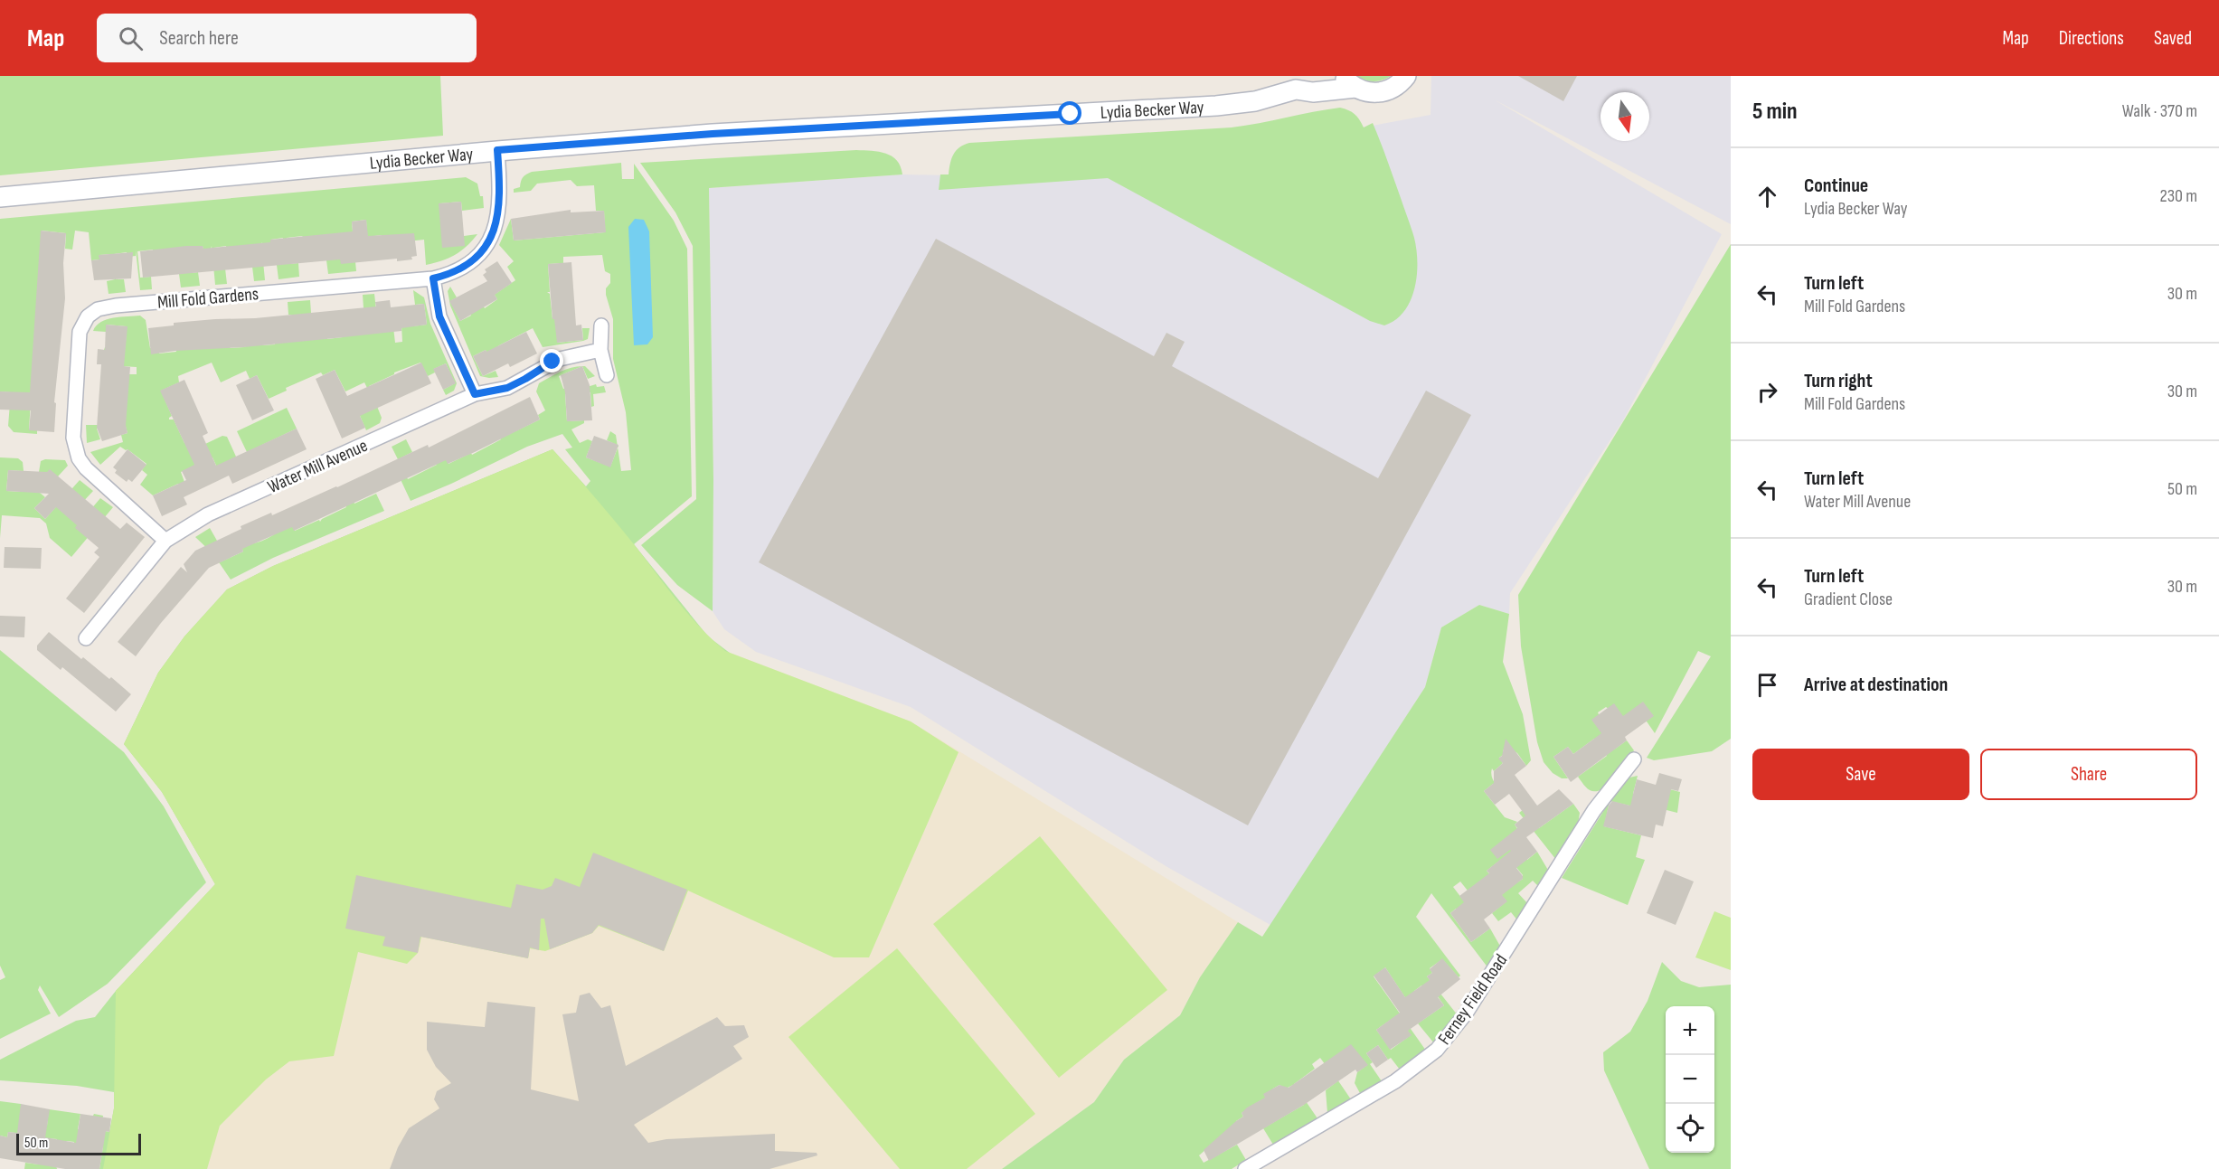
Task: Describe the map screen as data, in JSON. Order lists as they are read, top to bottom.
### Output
{
  "streets": {
    "street": [
      "Lydia Becker Way",
      "Mill Fold Gardens",
      "Water Mill Avenue",
      "Ferney Field Road"
    ]
  },
  "crossings": [
    ["Lydia Becker Way", "Mill Fold Gardens"],
    ["Mill Fold Gardens", "Water Mill Avenue"]
  ],
  "scale_bar": "50 m",
  "north": "bottom",
  "page": {
    "header": "Map",
    "search": "Search here",
    "nav": ["Map", "Directions", "Saved"],
    "heading": ["5 min", "Walk · 370 m"],
    "list": [
      ["Continue", "Lydia Becker Way", "230 m"],
      ["Turn left", "Mill Fold Gardens", "30 m"],
      ["Turn right", "Mill Fold Gardens", "30 m"],
      ["Turn left", "Water Mill Avenue", "50 m"],
      ["Turn left", "Gradient Close", "30 m"],
      "Arrive at destination"
    ],
    "buttons": ["Save", "Share"],
    "map_buttons": ["+", "−"],
    "scale": "50 m"
  }
}
